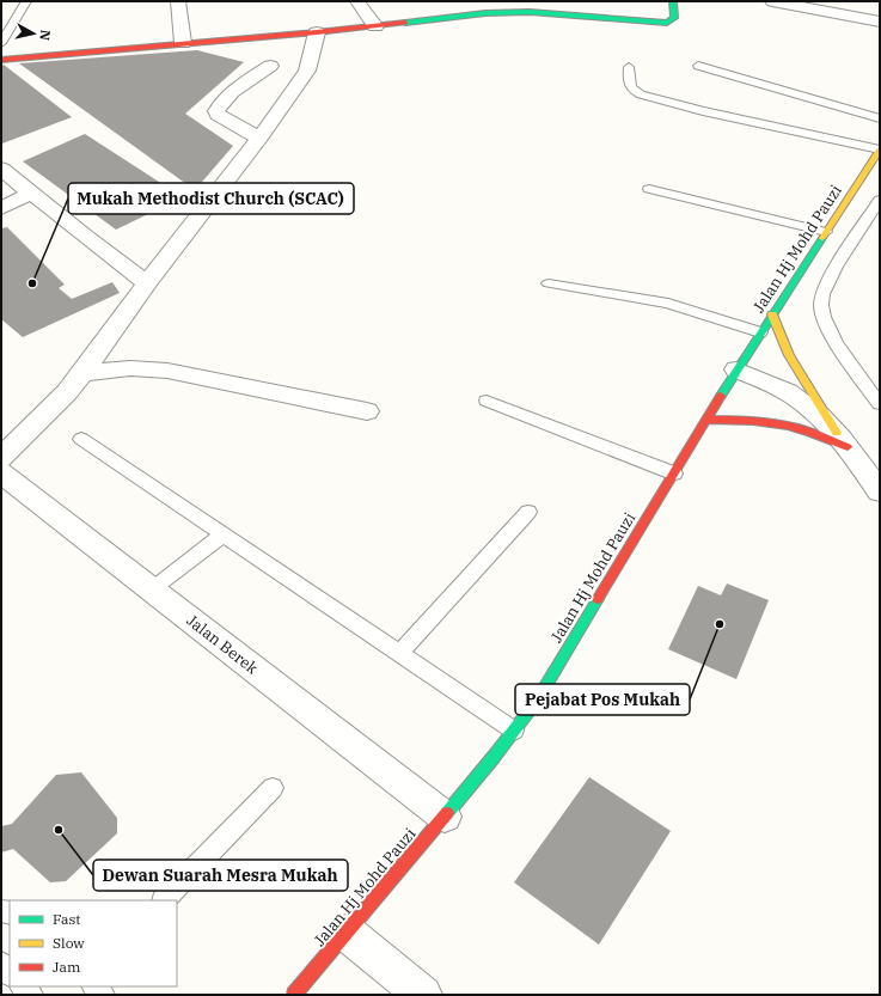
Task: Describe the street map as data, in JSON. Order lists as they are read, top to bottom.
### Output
{
  "streets": {
    "street": ["Jalan Hj Mohd Pauzi", "Jalan Berek"]
  },
  "crossings": [
    ["Jalan Hj Mohd Pauzi", "Jalan Berek"]
  ],
  "places": ["Mukah Methodist Church (SCAC)", "Pejabat Pos Mukah", "Dewan Suarah Mesra Mukah"],
  "legend": ["Fast", "Slow", "Jam"],
  "north": "right"
}
